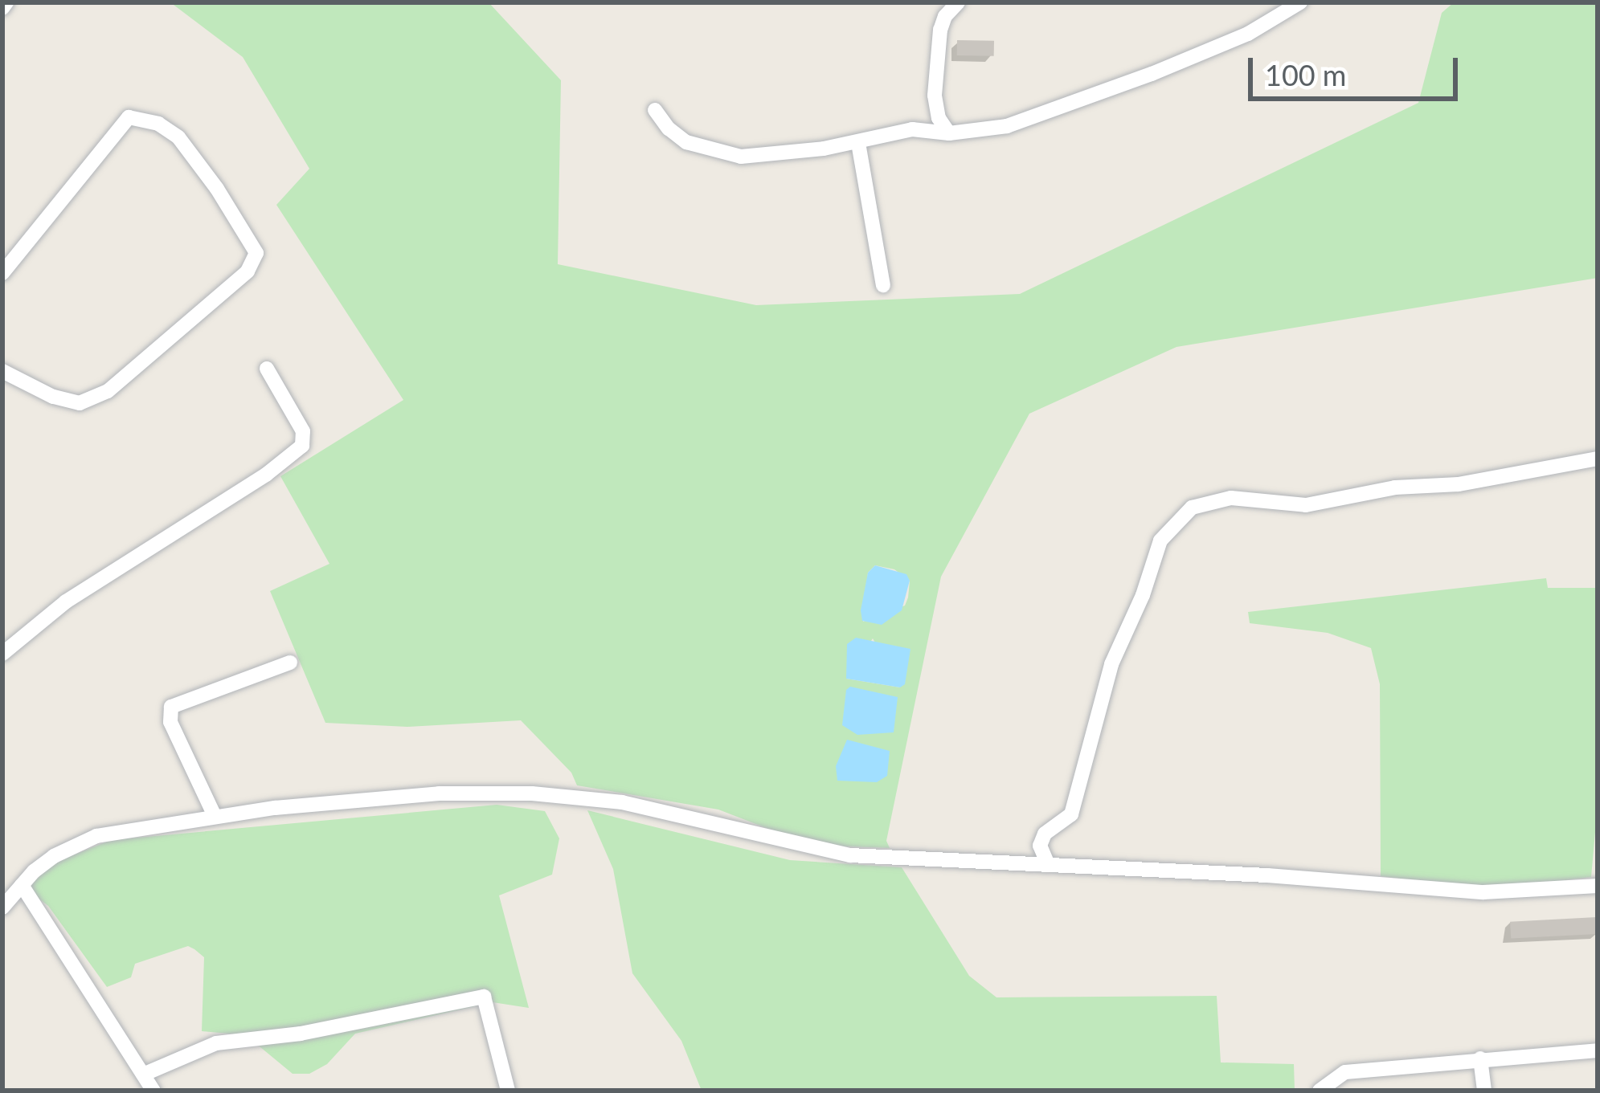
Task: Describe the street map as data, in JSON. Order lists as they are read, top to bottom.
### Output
{
  "scale_bar": "100 m"
}
